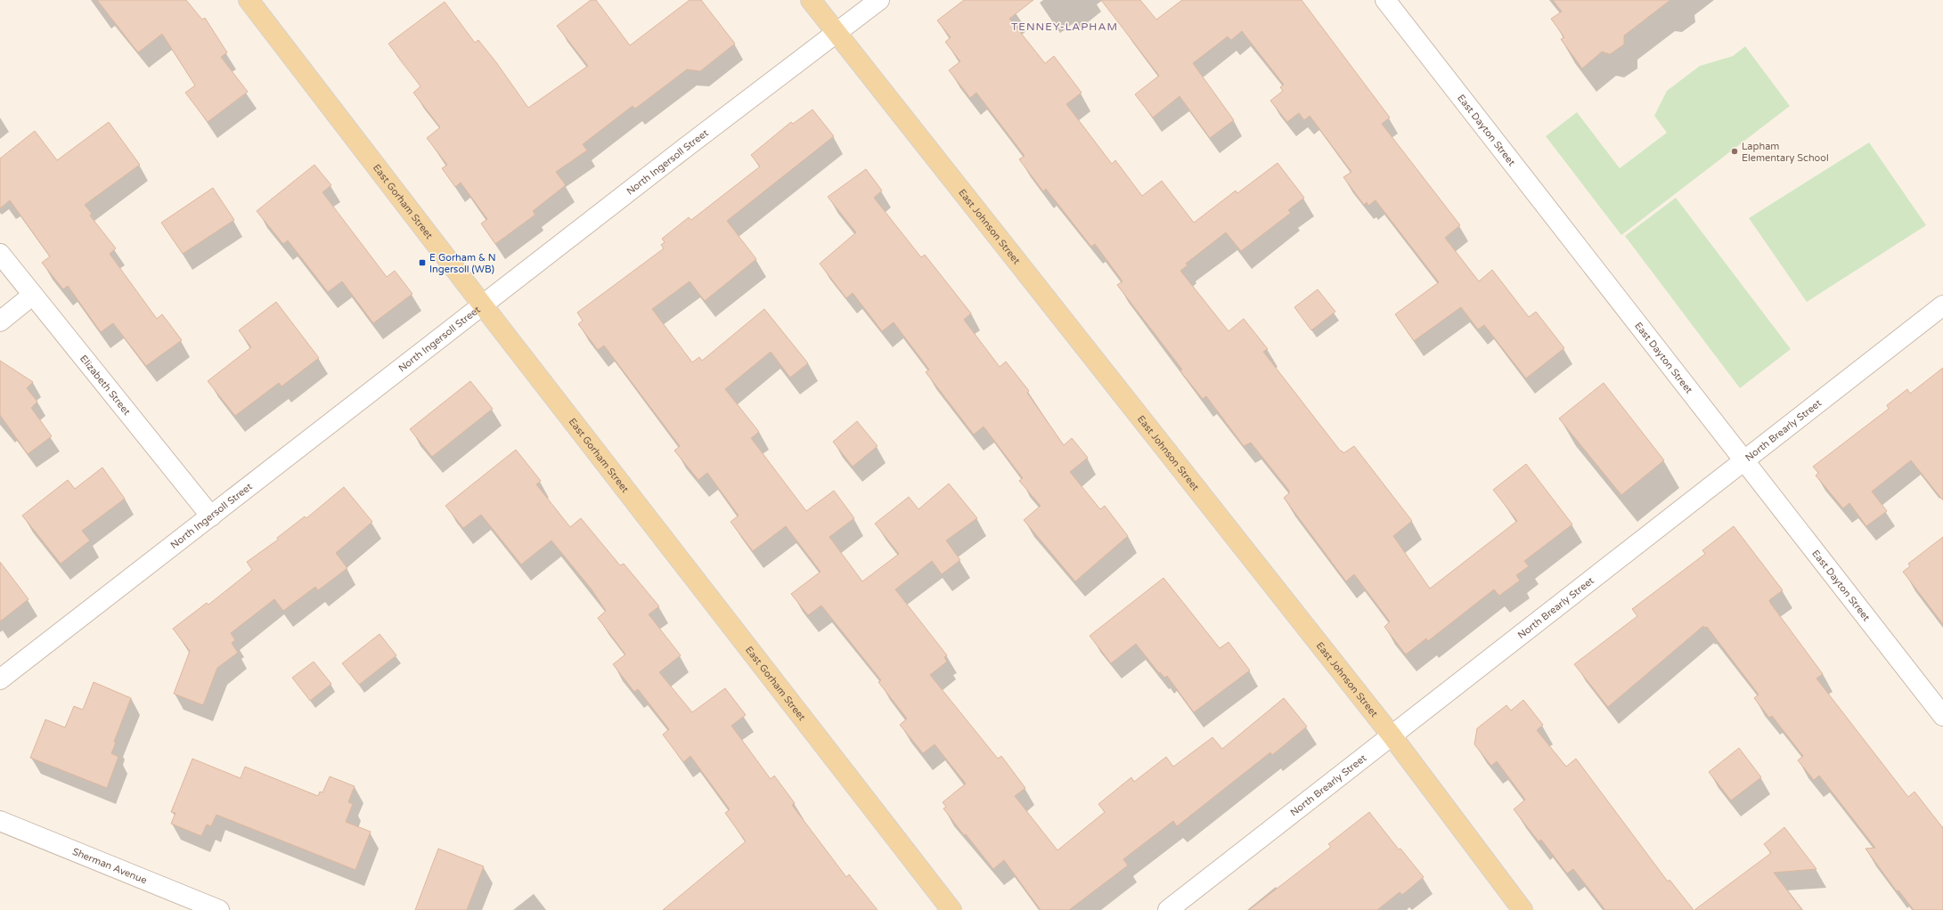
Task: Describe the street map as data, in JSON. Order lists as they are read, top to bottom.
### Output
{
  "streets": {
    "main road": ["East Gorham Street", "East Johnson Street"],
    "street": [
      "East Dayton Street",
      "North Ingersoll Street",
      "Elizabeth Street",
      "North Brearly Street",
      "Sherman Avenue"
    ]
  },
  "crossings": [
    ["East Dayton Street", "North Brearly Street"],
    ["North Ingersoll Street", "East Gorham Street"],
    ["North Ingersoll Street", "East Johnson Street"],
    ["North Ingersoll Street", "Elizabeth Street"],
    ["East Johnson Street", "North Brearly Street"]
  ],
  "districts": ["TENNEY-LAPHAM"],
  "places": {
    "other": ["Lapham Elementary School"],
    "transit": ["E Gorham & N Ingersoll (WB)"]
  }
}
